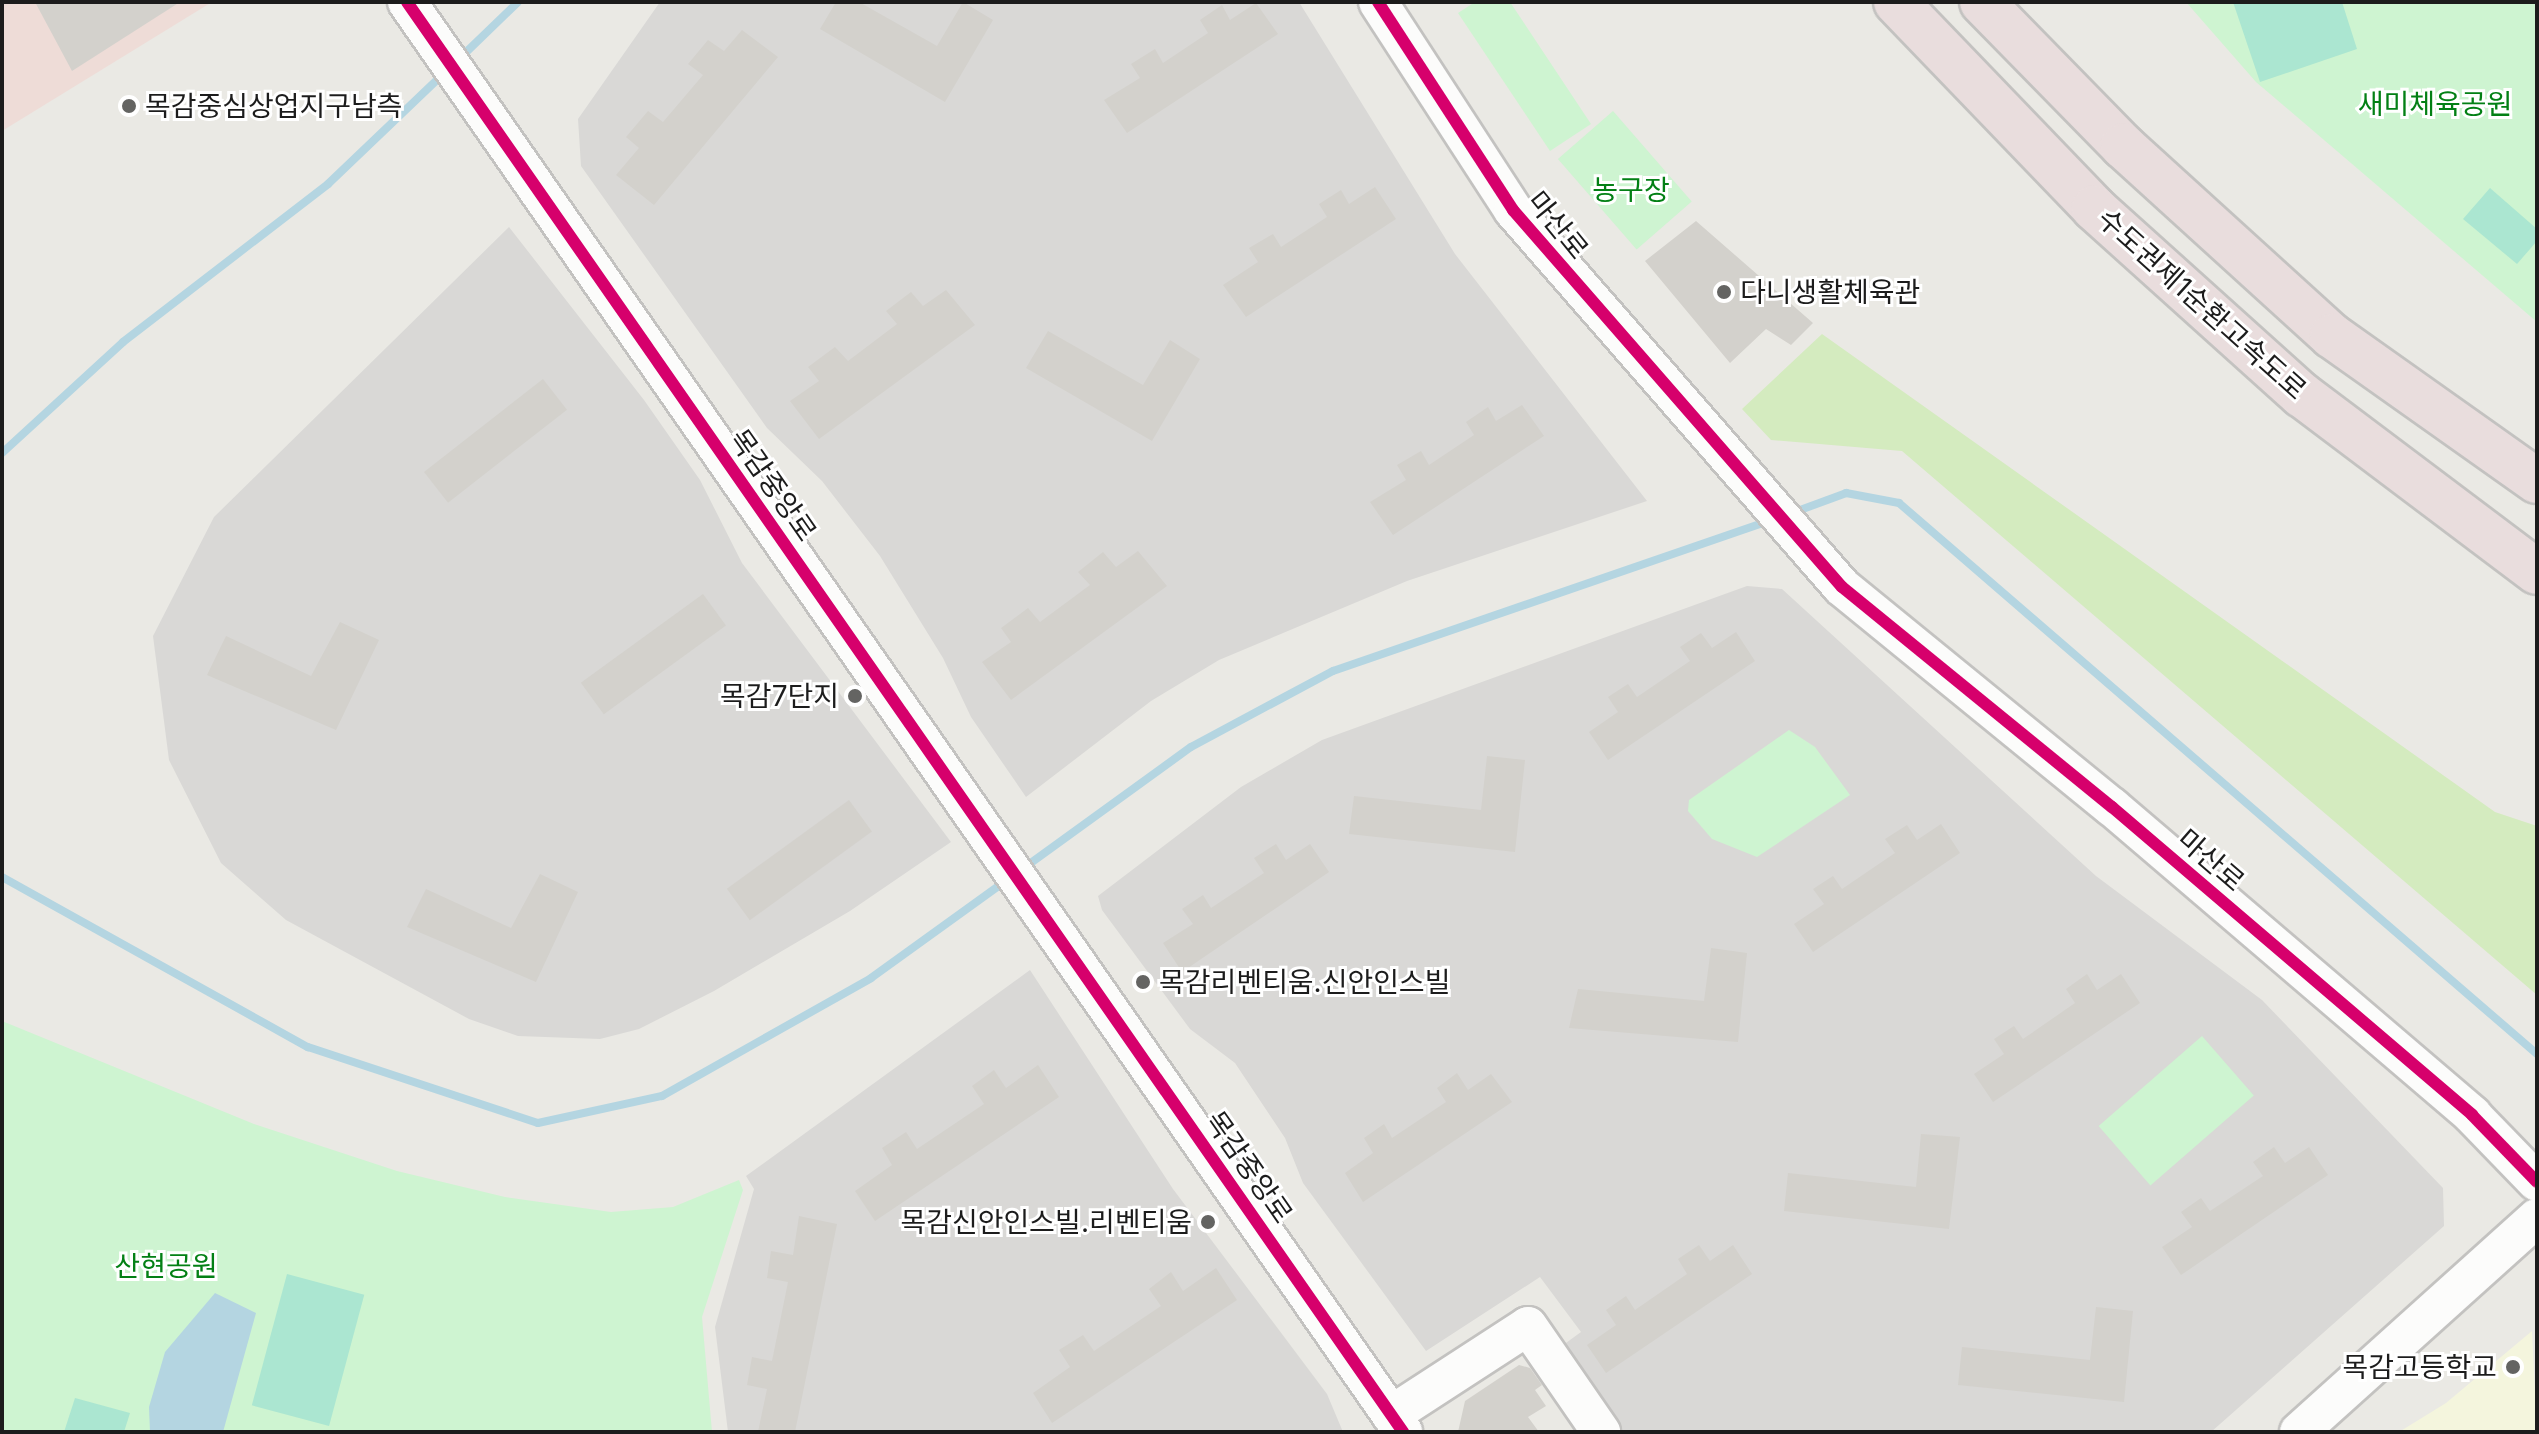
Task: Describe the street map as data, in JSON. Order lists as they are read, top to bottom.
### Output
{
  "streets": {
    "highway": ["수도권제1순환고속도로"],
    "street": ["마산로", "목감중앙로"]
  },
  "parks": ["새미체육공원", "농구장", "산현공원"],
  "places": [
    "목감중심상업지구남측",
    "다니생활체육관",
    "목감7단지",
    "목감리벤티움.신안인스빌",
    "목감신안인스빌.리벤티움",
    "목감고등학교"
  ]
}
